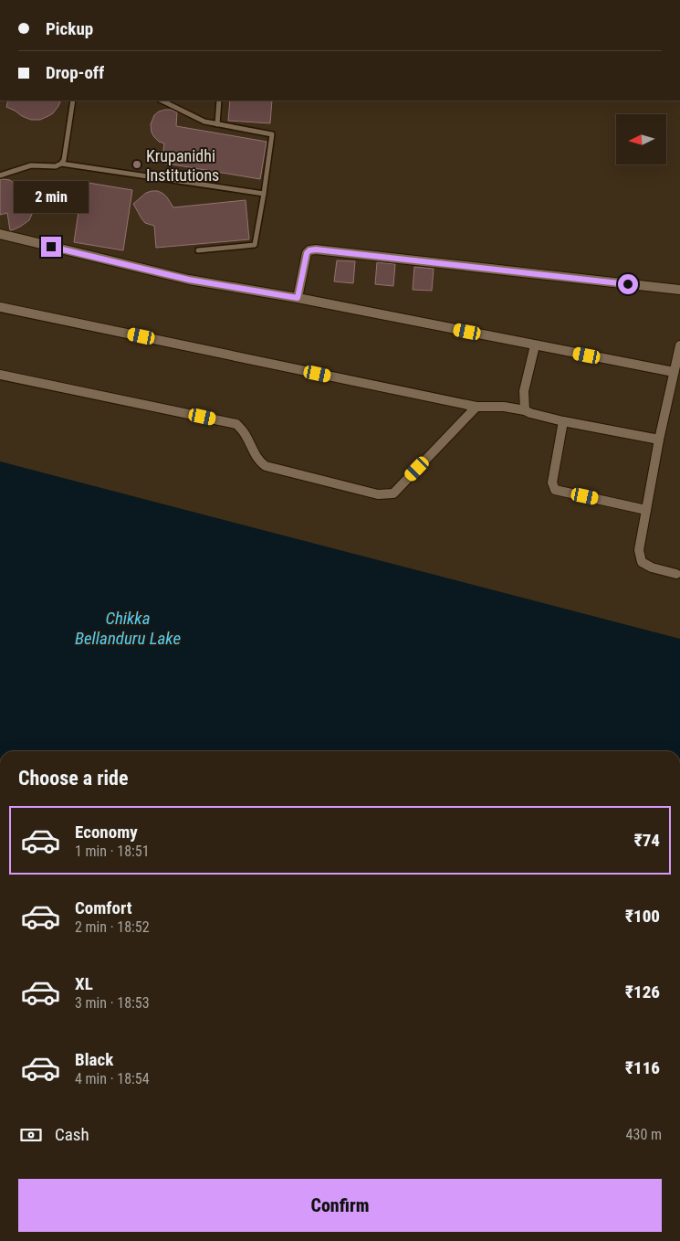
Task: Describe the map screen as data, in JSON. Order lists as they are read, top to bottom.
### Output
{
  "water": ["Chikka Bellanduru Lake"],
  "places": ["Krupanidhi Institutions"],
  "north": "left",
  "page": {
    "banner": ["Pickup", "Drop-off"],
    "bubble": "2 min",
    "heading": "Choose a ride",
    "list": [
      {
        "name": "Economy",
        "note": "1 min · 18:51",
        "value": "₹74"
      },
      {
        "name": "Comfort",
        "note": "2 min · 18:52",
        "value": "₹100"
      },
      {
        "name": "XL",
        "note": "3 min · 18:53",
        "value": "₹126"
      },
      {
        "name": "Black",
        "note": "4 min · 18:54",
        "value": "₹116"
      }
    ],
    "pay": ["Cash", "430 m"],
    "buttons": "Confirm"
  }
}
